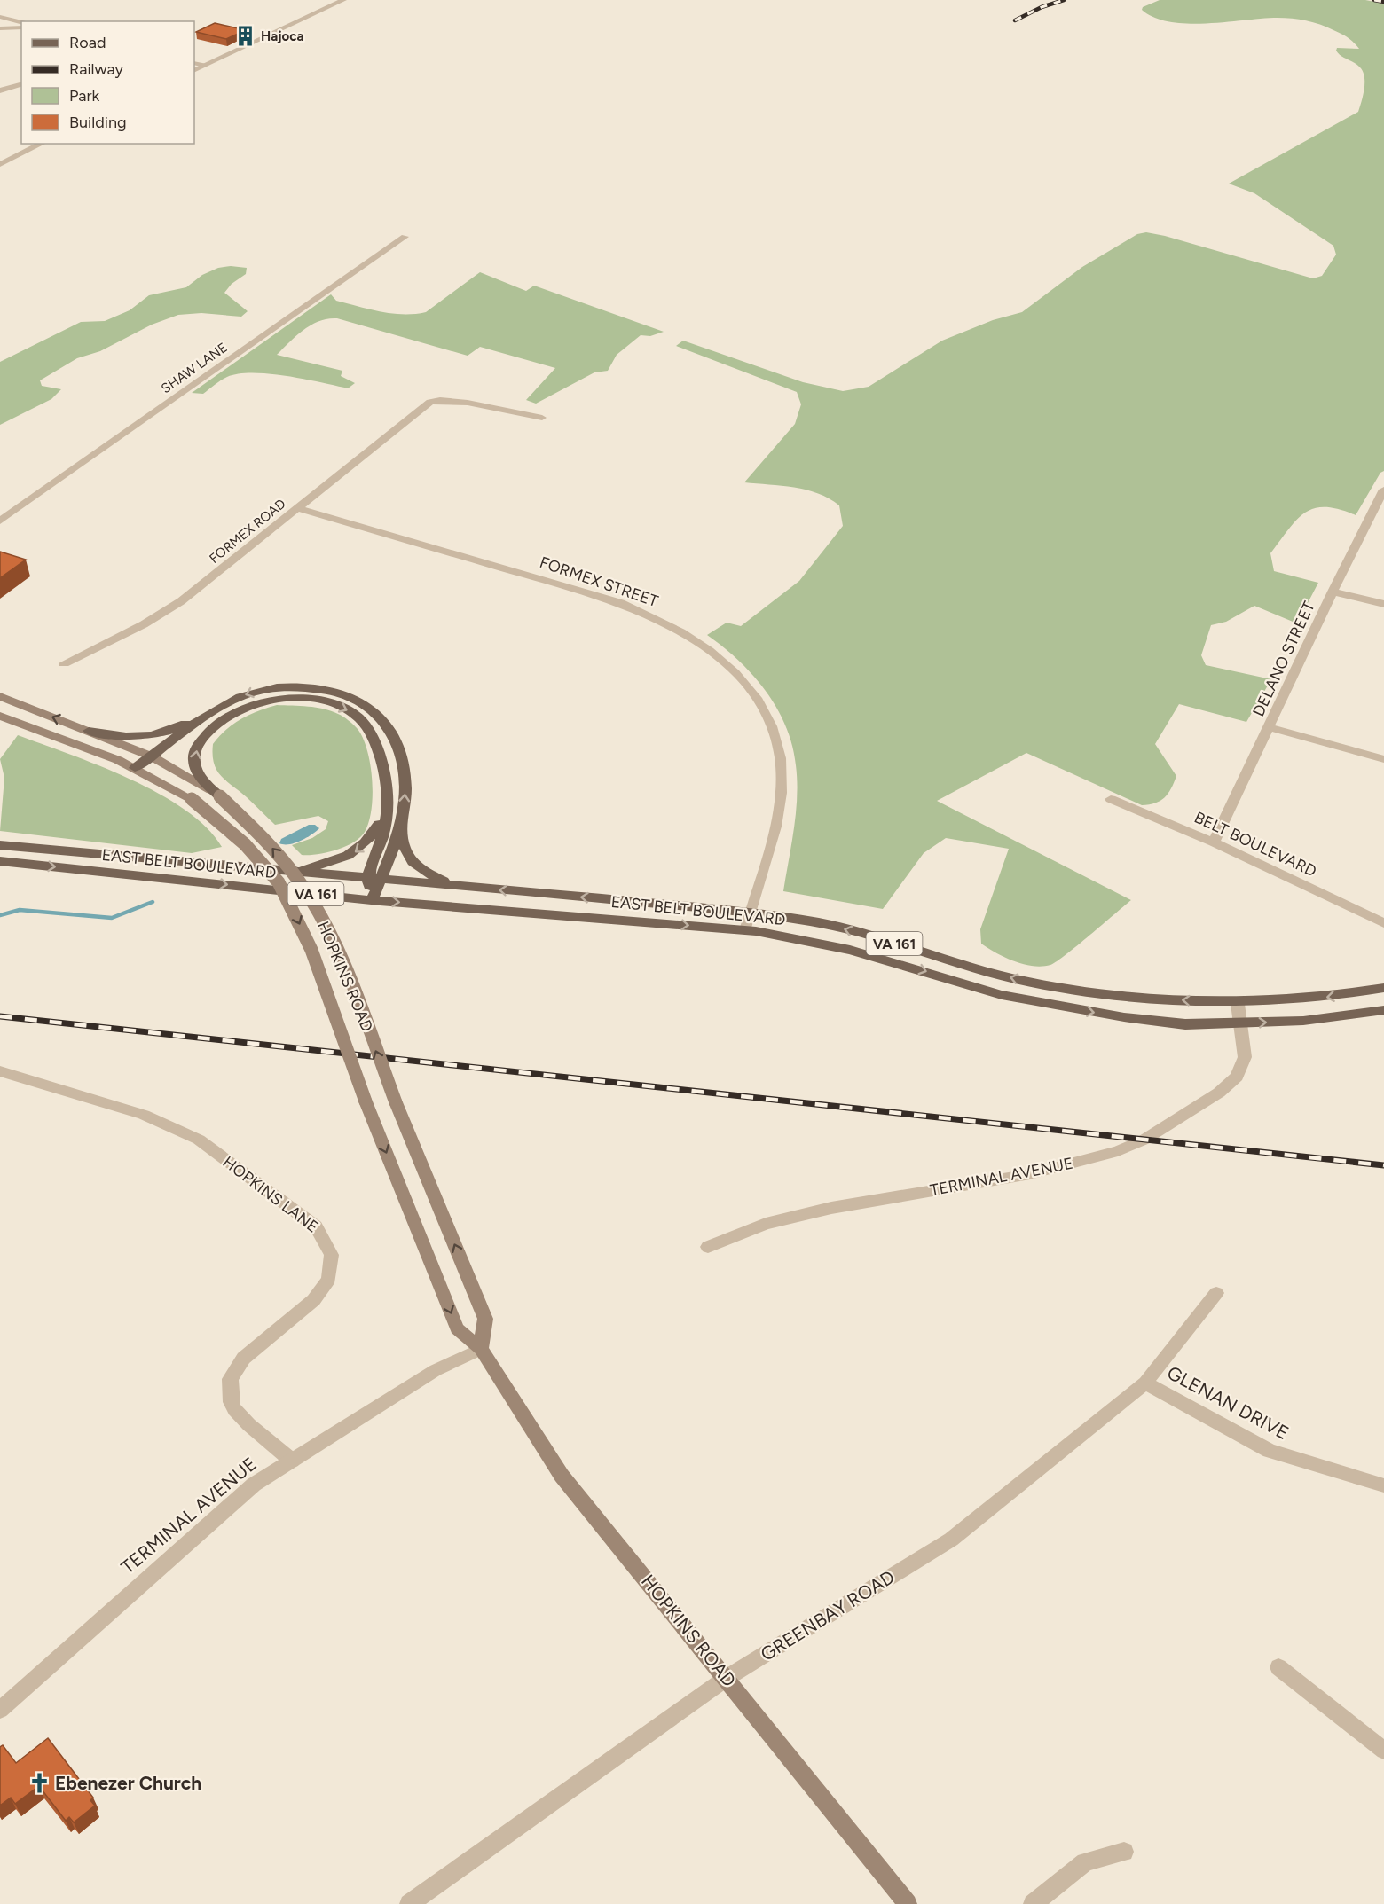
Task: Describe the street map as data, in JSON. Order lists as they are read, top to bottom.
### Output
{
  "streets": {
    "main road": ["EAST BELT BOULEVARD", "VA 161", "HOPKINS ROAD"],
    "street": [
      "SHAW LANE",
      "FORMEX ROAD",
      "FORMEX STREET",
      "DELANO STREET",
      "BELT BOULEVARD",
      "TERMINAL AVENUE",
      "HOPKINS LANE",
      "GLENAN DRIVE",
      "GREENBAY ROAD"
    ]
  },
  "crossings": [
    ["FORMEX ROAD", "FORMEX STREET"],
    ["FORMEX STREET", "EAST BELT BOULEVARD"],
    ["DELANO STREET", "BELT BOULEVARD"],
    ["EAST BELT BOULEVARD", "TERMINAL AVENUE"],
    ["HOPKINS ROAD", "TERMINAL AVENUE"],
    ["HOPKINS ROAD", "GREENBAY ROAD"],
    ["TERMINAL AVENUE", "HOPKINS LANE"],
    ["GLENAN DRIVE", "GREENBAY ROAD"]
  ],
  "places": {
    "building": ["Hajoca"],
    "church": ["Ebenezer Church"]
  },
  "legend": [
    "Road",
    "Railway",
    "Park",
    "Building"
  ]
}
